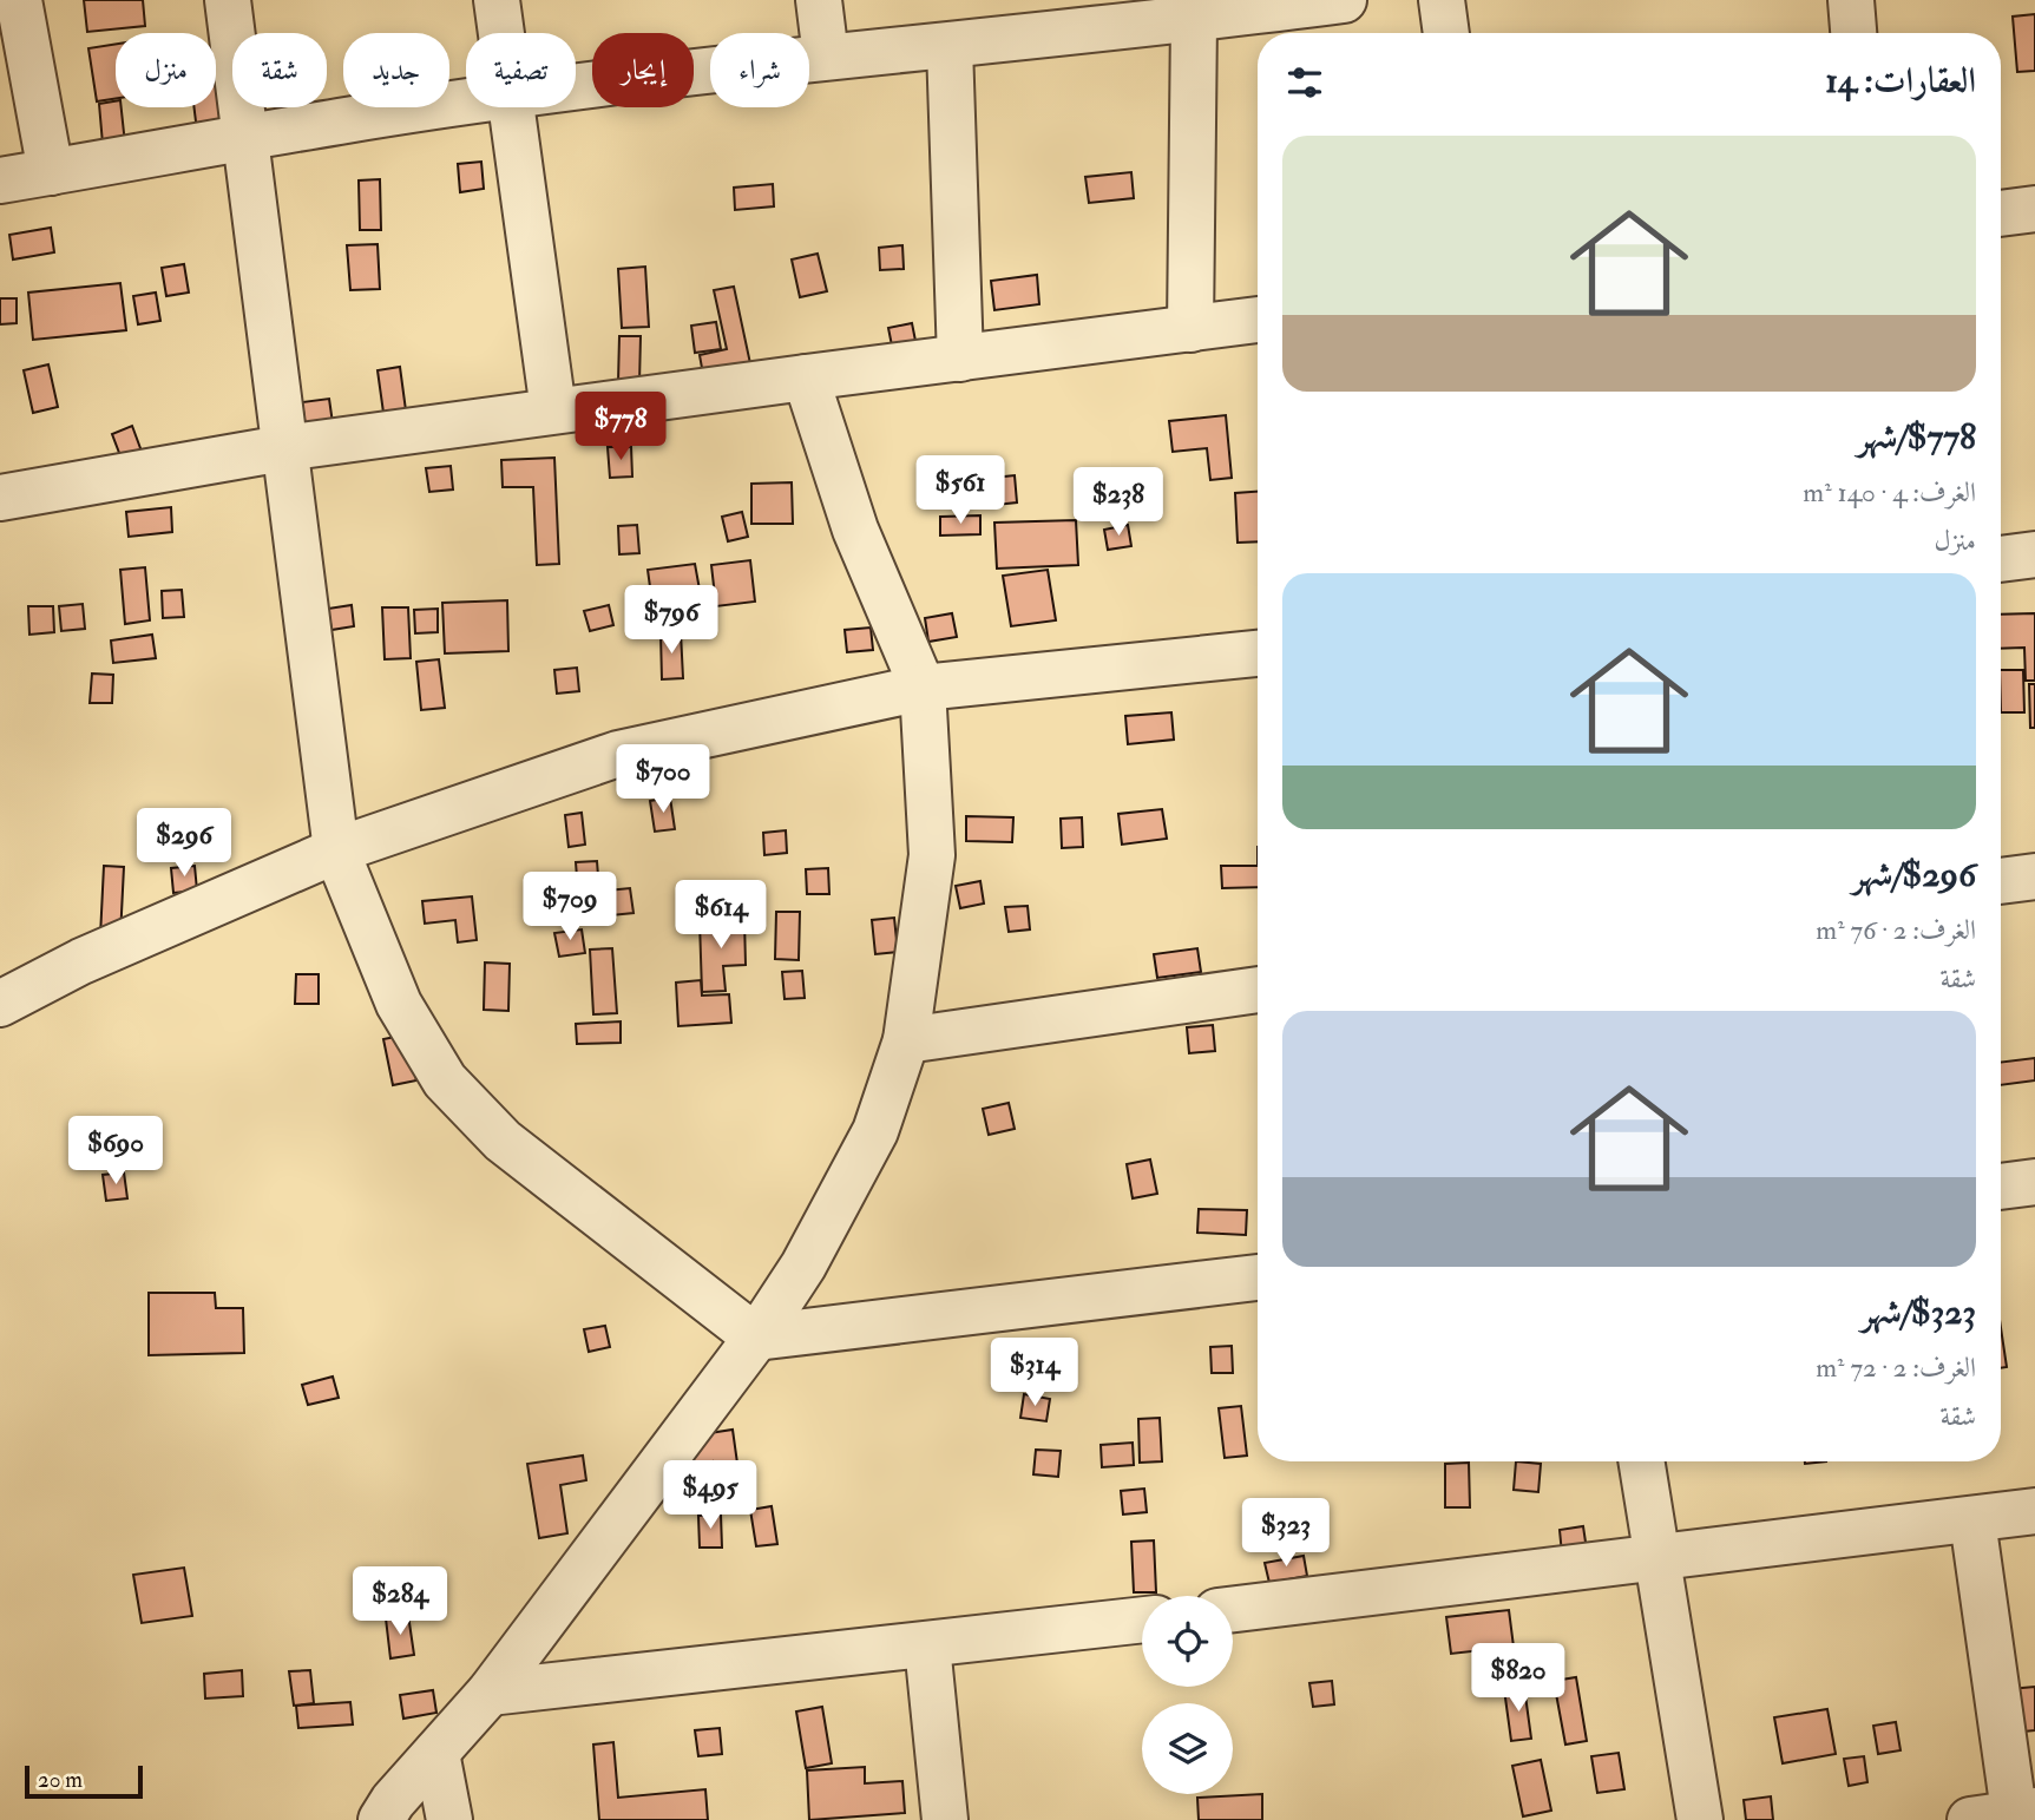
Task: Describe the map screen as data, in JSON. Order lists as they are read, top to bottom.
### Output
{
  "scale_bar": "20 m",
  "page": {
    "chip": [
      "شراء",
      "إيجار",
      "تصفية",
      "جديد",
      "شقة",
      "منزل"
    ],
    "heading": "العقارات: 14",
    "list": [
      {
        "name": "$778/شهر",
        "note": "الغرف: 4 · 140 m² · منزل"
      },
      {
        "name": "$296/شهر",
        "note": "الغرف: 2 · 76 m² · شقة"
      },
      {
        "name": "$323/شهر",
        "note": "الغرف: 2 · 72 m² · شقة"
      }
    ],
    "price": [
      "$778",
      "$561",
      "$238",
      "$796",
      "$700",
      "$296",
      "$709",
      "$614",
      "$690",
      "$314",
      "$495",
      "$323",
      "$284",
      "$820"
    ],
    "scale": "20 m"
  }
}
